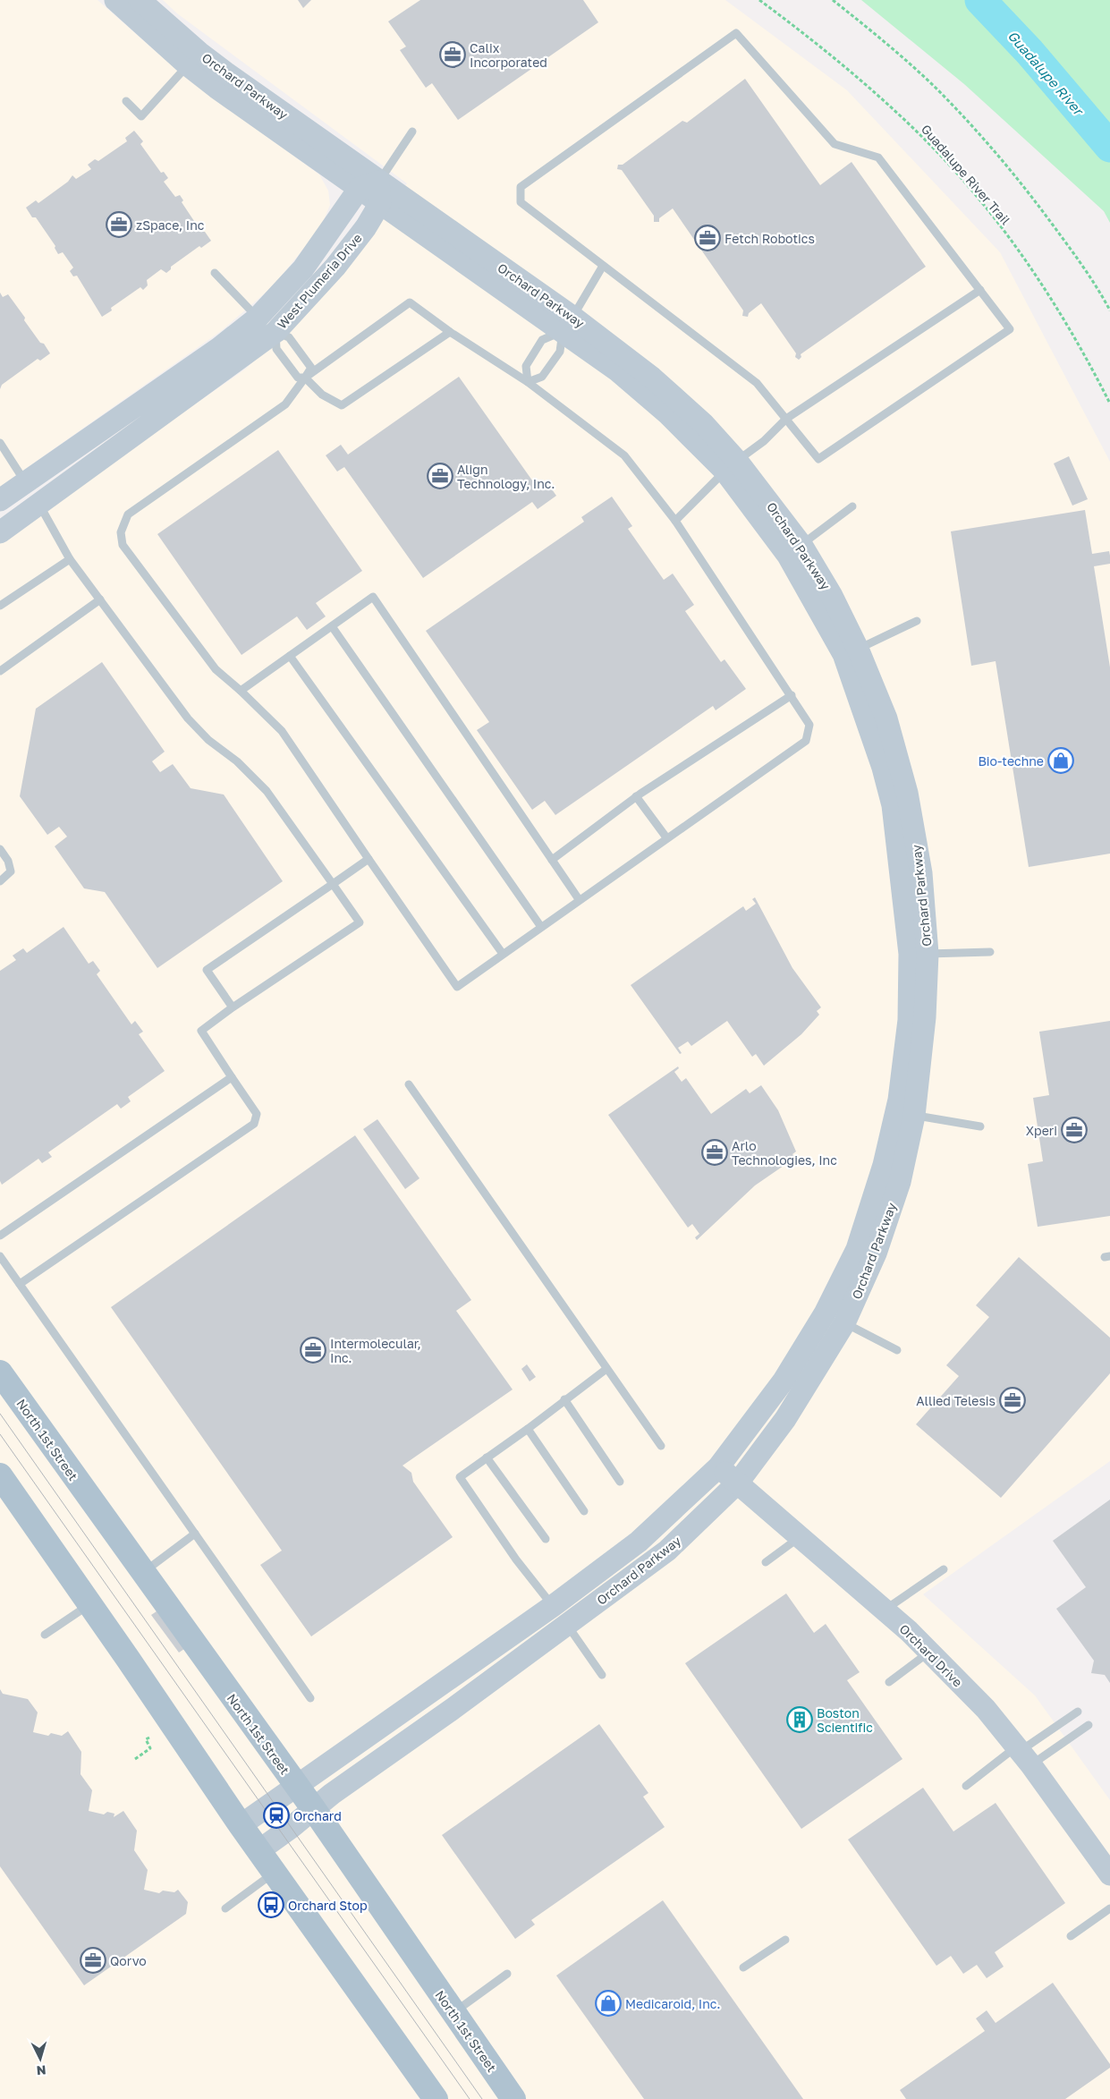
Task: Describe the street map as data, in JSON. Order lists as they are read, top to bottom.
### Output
{
  "streets": {
    "main road": [
      "Orchard Parkway",
      "West Plumeria Drive",
      "North 1st Street",
      "Orchard Drive"
    ],
    "path": ["Guadalupe River Trail"]
  },
  "crossings": [
    ["Orchard Parkway", "West Plumeria Drive"],
    ["Orchard Parkway", "North 1st Street"],
    ["Orchard Parkway", "Orchard Drive"]
  ],
  "water": ["Guadalupe River"],
  "places": {
    "office": [
      "Calix Incorporated",
      "zSpace, Inc",
      "Fetch Robotics",
      "Align Technology, Inc.",
      "Xperi",
      "Arlo Technologies, Inc",
      "Intermolecular, Inc.",
      "Allied Telesis",
      "Qorvo"
    ],
    "shop": ["Bio-techne", "Medicaroid, Inc."],
    "building": ["Boston Scientific"],
    "station": ["Orchard"],
    "bus stop": ["Orchard Stop"]
  },
  "north": "bottom"
}
